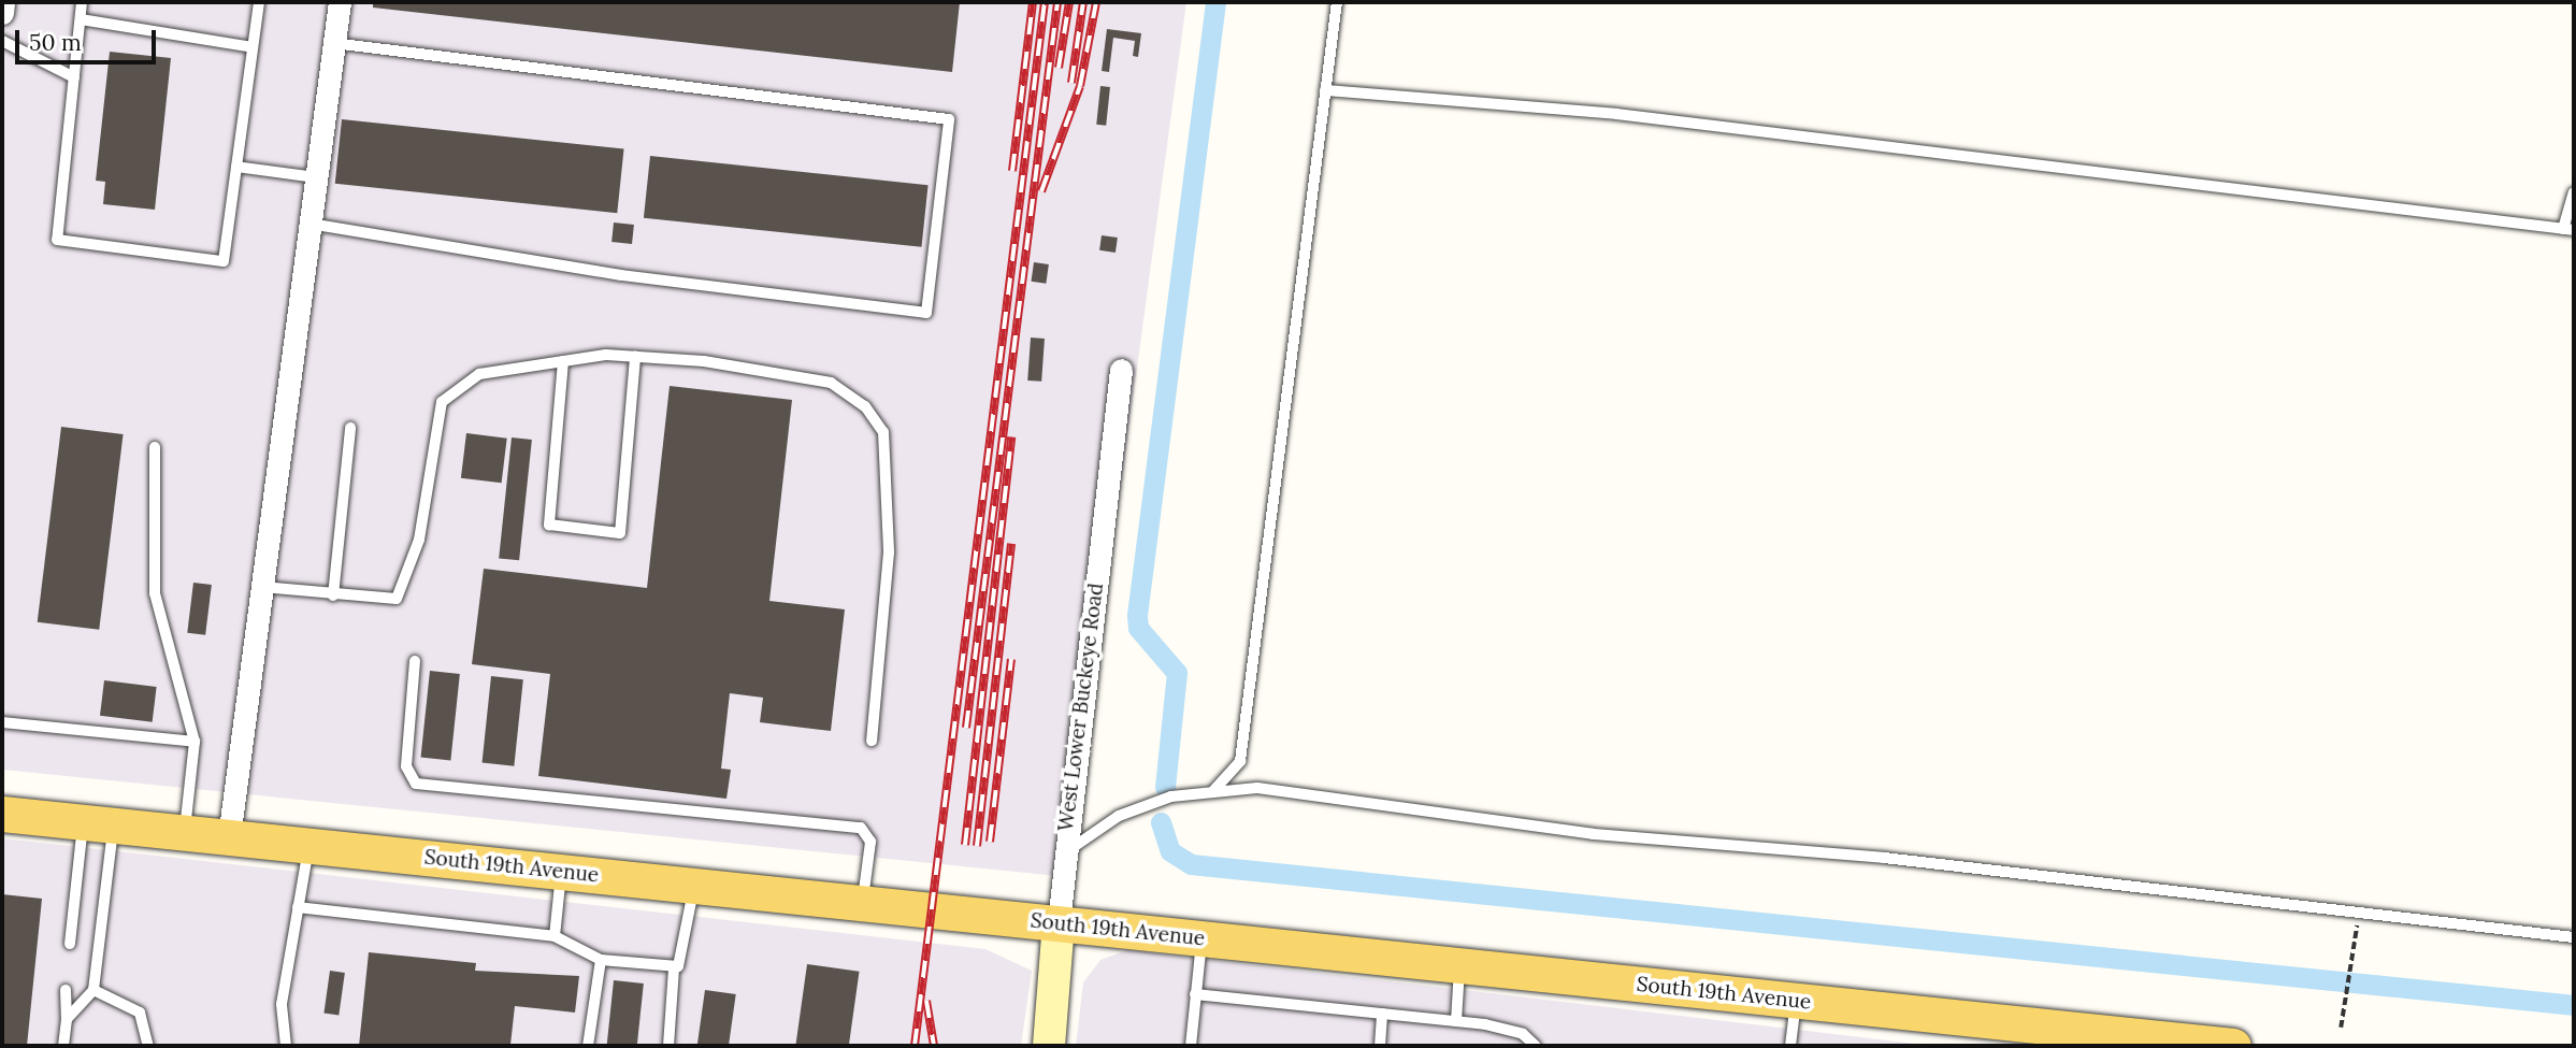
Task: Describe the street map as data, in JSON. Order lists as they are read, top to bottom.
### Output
{
  "streets": {
    "main road": ["West Lower Buckeye Road", "South 19th Avenue"]
  },
  "crossings": [
    ["West Lower Buckeye Road", "South 19th Avenue"]
  ],
  "scale_bar": "50 m"
}
